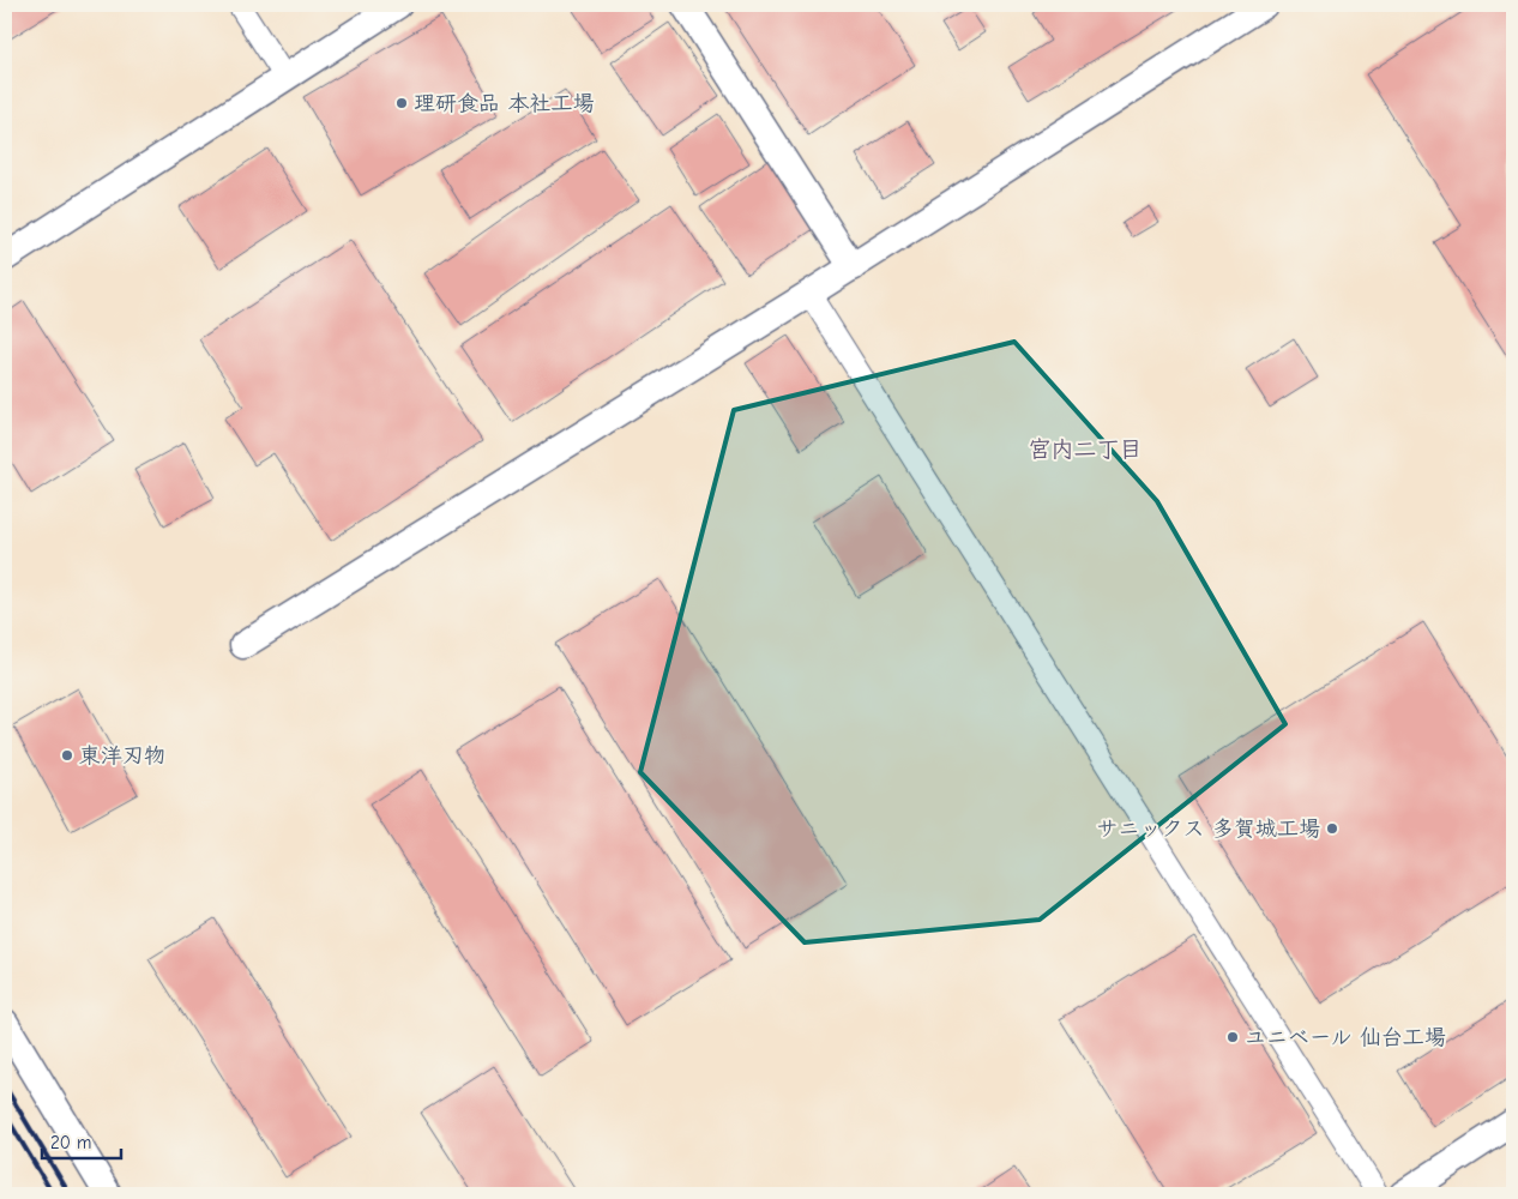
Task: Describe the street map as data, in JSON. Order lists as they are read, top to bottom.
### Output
{
  "districts": ["宮内二丁目"],
  "places": [
    "理研食品 本社工場",
    "東洋刃物",
    "サニックス 多賀城工場",
    "ユニベール 仙台工場"
  ],
  "scale_bar": "20 m"
}
